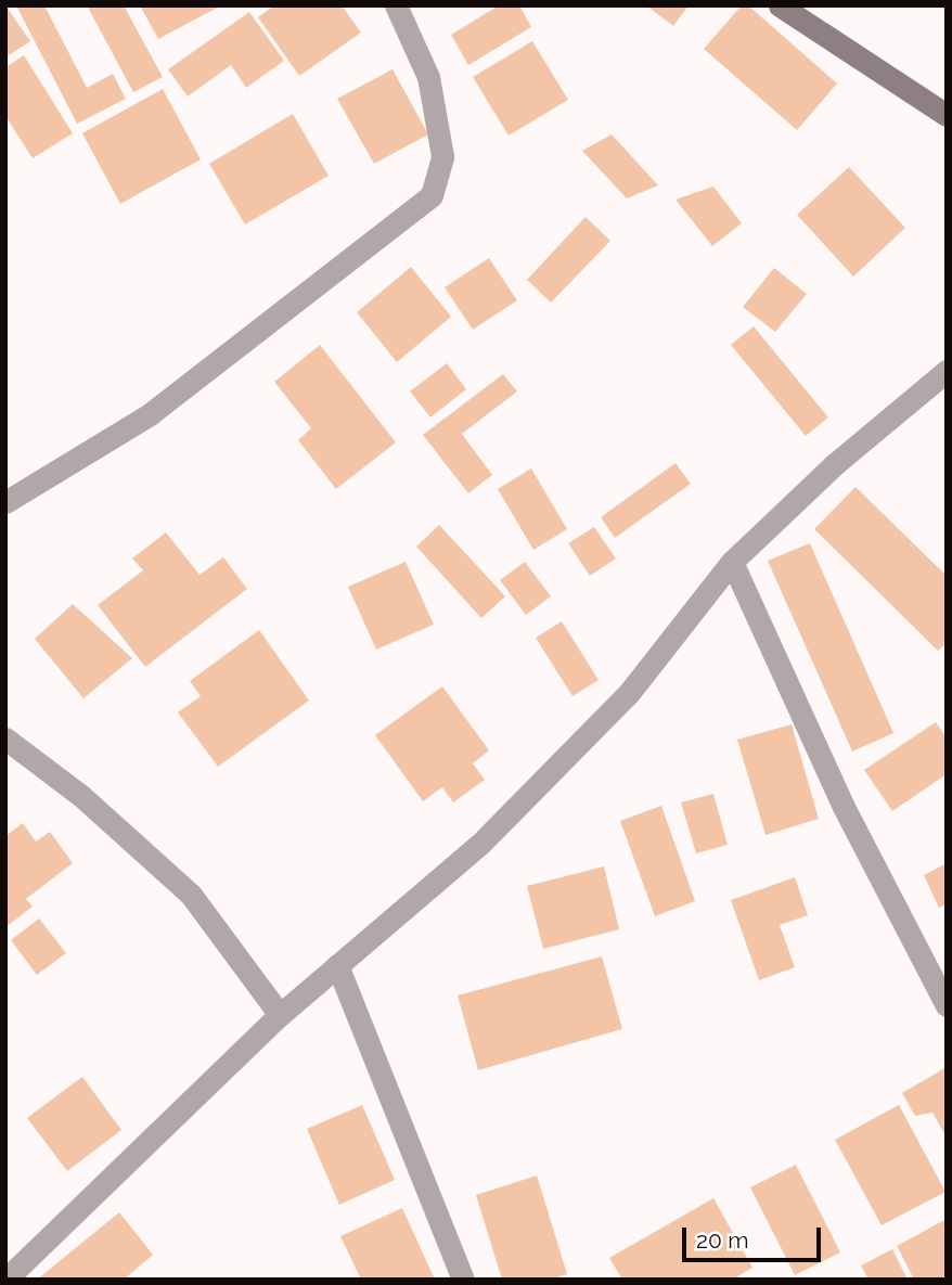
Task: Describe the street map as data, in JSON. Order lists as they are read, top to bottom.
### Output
{
  "scale_bar": "20 m"
}
